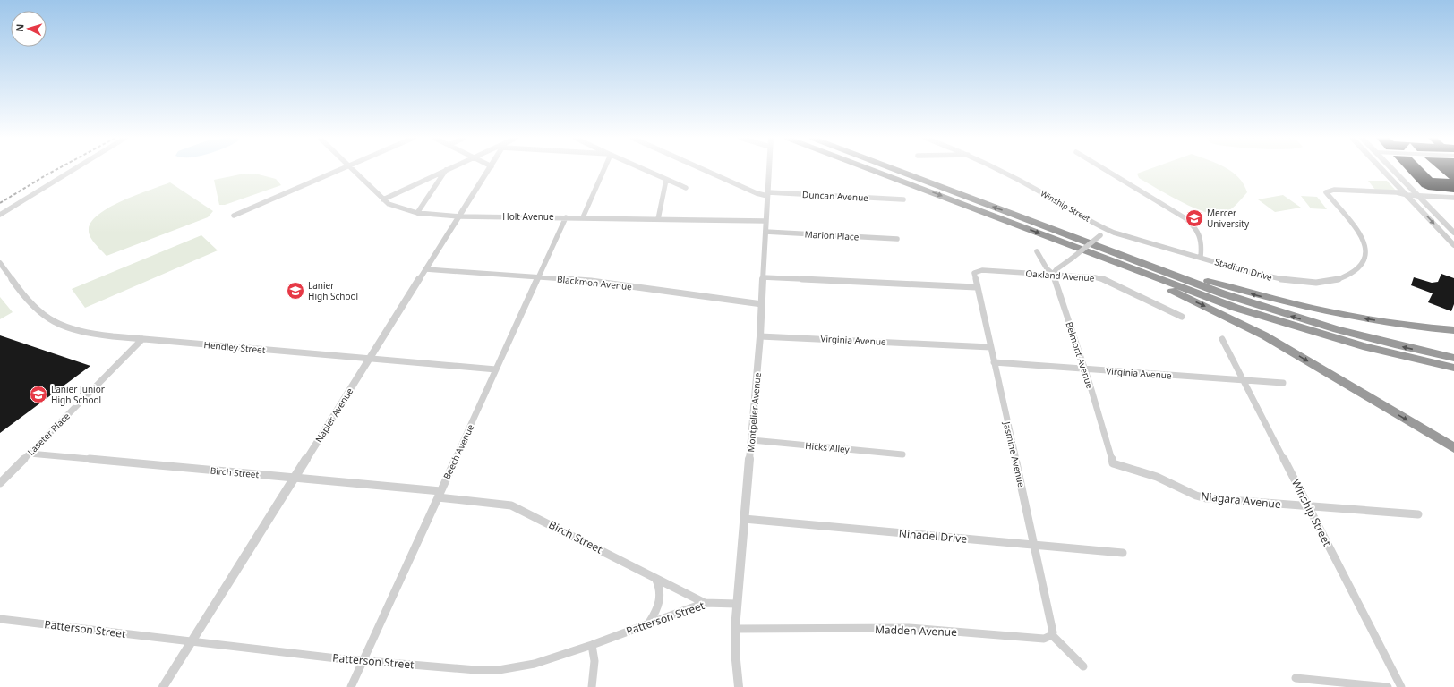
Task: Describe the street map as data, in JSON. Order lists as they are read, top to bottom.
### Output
{
  "streets": {
    "street": [
      "Duncan Avenue",
      "Winship Street",
      "Holt Avenue",
      "Marion Place",
      "Stadium Drive",
      "Oakland Avenue",
      "Blackmon Avenue",
      "Virginia Avenue",
      "Hendley Street",
      "Belmont Avenue",
      "Montpelier Avenue",
      "Napier Avenue",
      "Laseter Place",
      "Hicks Alley",
      "Beech Avenue",
      "Jasmine Avenue",
      "Birch Street",
      "Niagara Avenue",
      "Ninadel Drive",
      "Patterson Street",
      "Madden Avenue"
    ]
  },
  "crossings": [
    ["Duncan Avenue", "Montpelier Avenue"],
    ["Winship Street", "Stadium Drive"],
    ["Winship Street", "Virginia Avenue"],
    ["Winship Street", "Niagara Avenue"],
    ["Holt Avenue", "Montpelier Avenue"],
    ["Holt Avenue", "Napier Avenue"],
    ["Holt Avenue", "Beech Avenue"],
    ["Marion Place", "Montpelier Avenue"],
    ["Oakland Avenue", "Belmont Avenue"],
    ["Oakland Avenue", "Jasmine Avenue"],
    ["Blackmon Avenue", "Montpelier Avenue"],
    ["Blackmon Avenue", "Napier Avenue"],
    ["Blackmon Avenue", "Beech Avenue"],
    ["Virginia Avenue", "Belmont Avenue"],
    ["Virginia Avenue", "Montpelier Avenue"],
    ["Virginia Avenue", "Jasmine Avenue"],
    ["Hendley Street", "Napier Avenue"],
    ["Hendley Street", "Laseter Place"],
    ["Hendley Street", "Beech Avenue"],
    ["Belmont Avenue", "Niagara Avenue"],
    ["Montpelier Avenue", "Hicks Alley"],
    ["Montpelier Avenue", "Ninadel Drive"],
    ["Montpelier Avenue", "Patterson Street"],
    ["Montpelier Avenue", "Madden Avenue"],
    ["Napier Avenue", "Birch Street"],
    ["Napier Avenue", "Patterson Street"],
    ["Laseter Place", "Birch Street"],
    ["Beech Avenue", "Birch Street"],
    ["Beech Avenue", "Patterson Street"],
    ["Jasmine Avenue", "Ninadel Drive"],
    ["Jasmine Avenue", "Madden Avenue"],
    ["Birch Street", "Patterson Street"]
  ],
  "places": {
    "school or university": ["Mercer University", "Lanier High School", "Lanier Junior High School"]
  },
  "north": "left"
}
